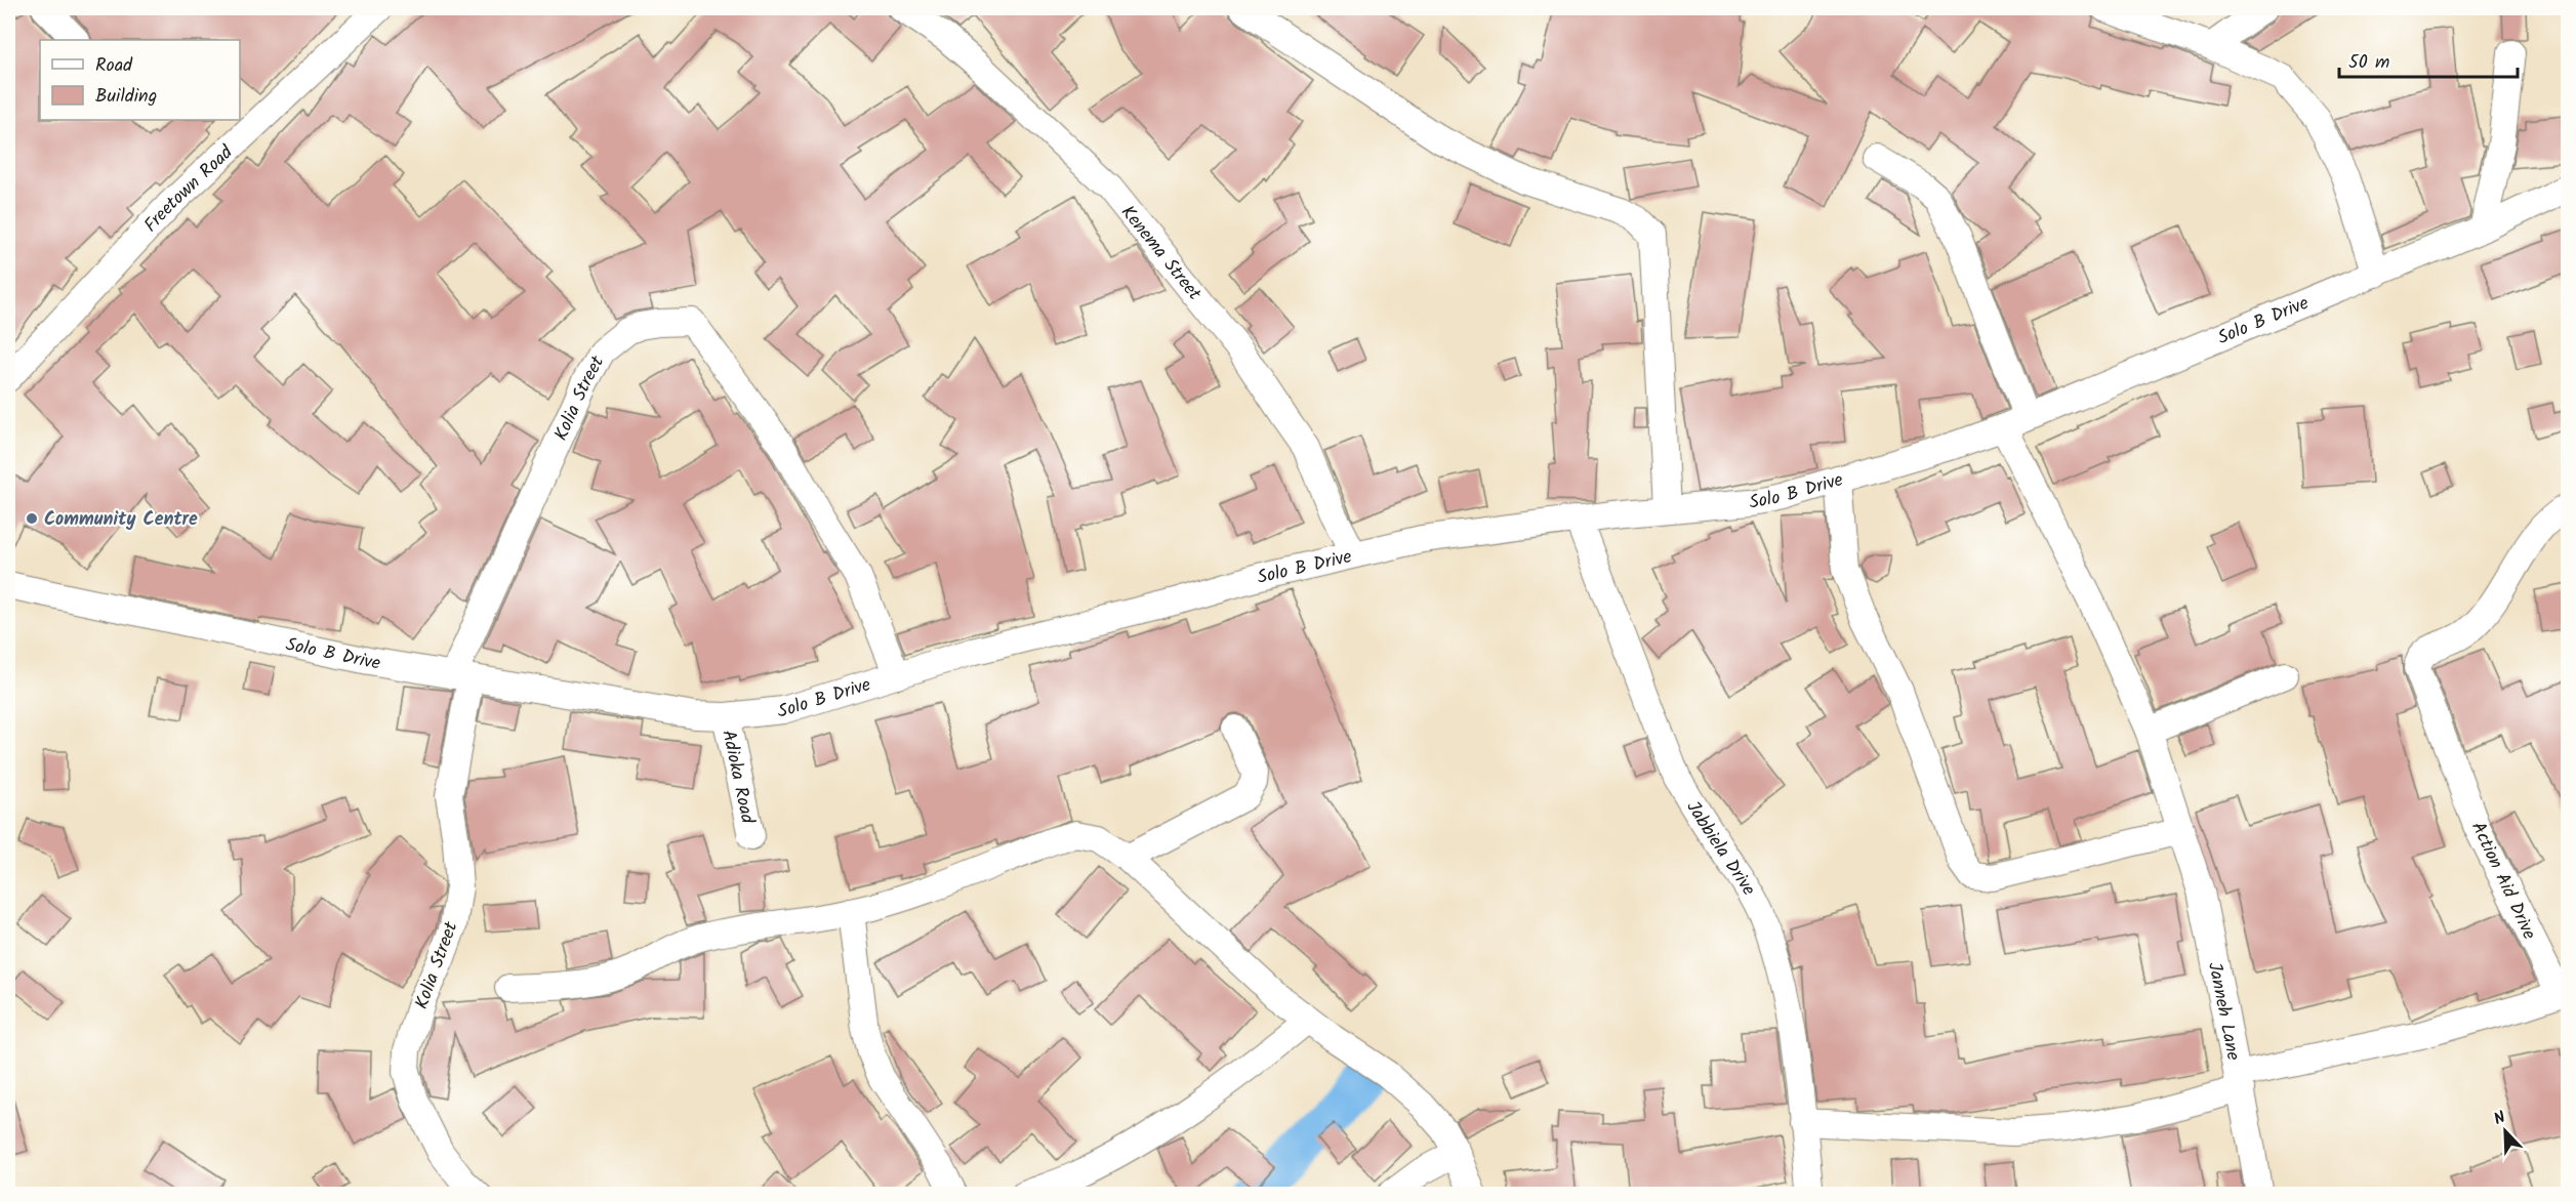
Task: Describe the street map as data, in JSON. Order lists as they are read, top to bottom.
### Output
{
  "streets": {
    "street": [
      "Freetown Road",
      "Kenema Street",
      "Solo B Drive",
      "Kolia Street",
      "Adioka Road",
      "Jabbiela Drive",
      "Action Aid Drive",
      "Janneh Lane"
    ]
  },
  "crossings": [
    ["Kenema Street", "Solo B Drive"],
    ["Solo B Drive", "Kolia Street"],
    ["Solo B Drive", "Adioka Road"],
    ["Solo B Drive", "Jabbiela Drive"],
    ["Solo B Drive", "Janneh Lane"],
    ["Jabbiela Drive", "Action Aid Drive"],
    ["Action Aid Drive", "Janneh Lane"]
  ],
  "places": ["Community Centre"],
  "legend": ["Road", "Building"],
  "scale_bar": "50 m",
  "north": "top left"
}
